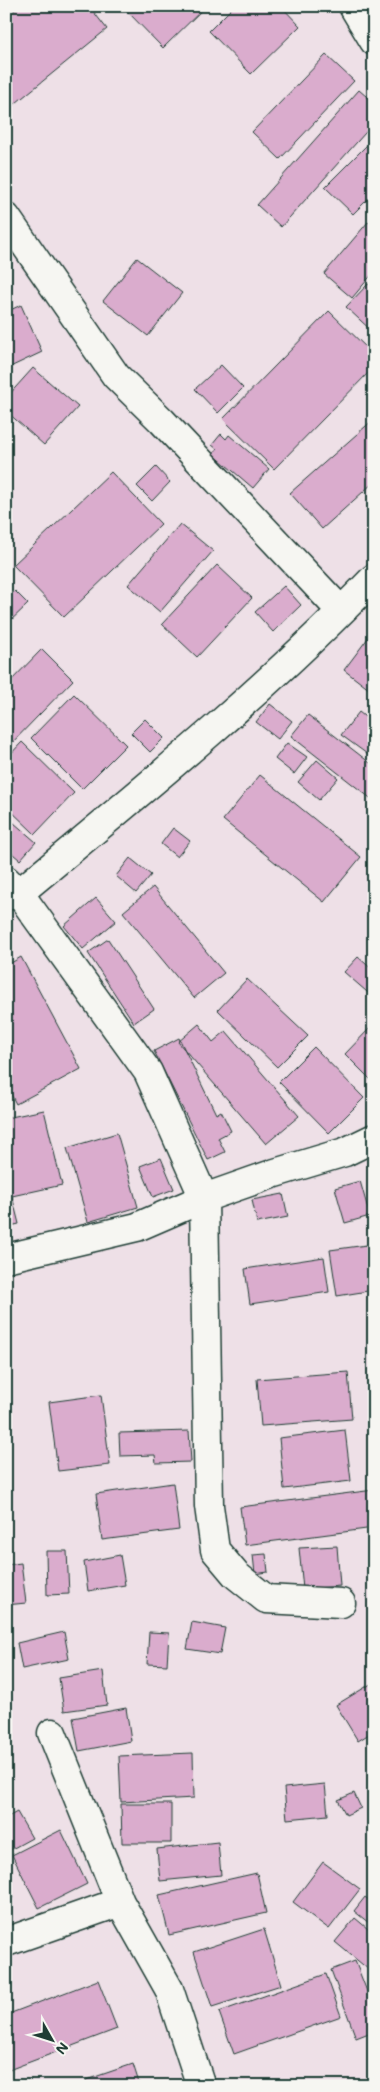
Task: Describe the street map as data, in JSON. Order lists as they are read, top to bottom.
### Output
{
  "north": "bottom right"
}
